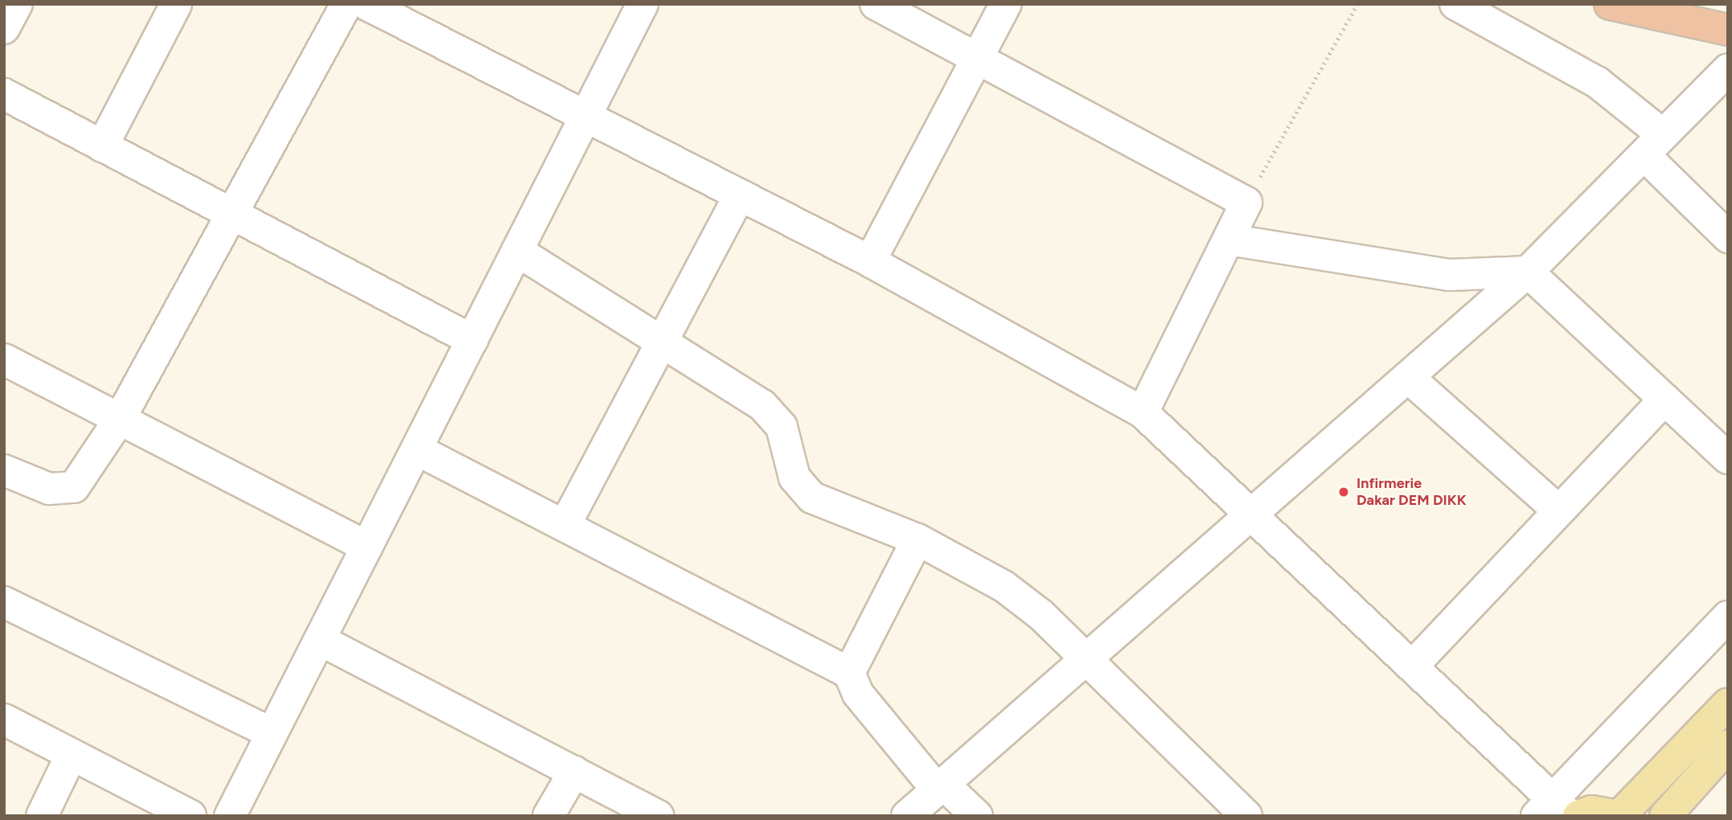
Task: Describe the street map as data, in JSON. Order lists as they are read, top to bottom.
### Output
{
  "places": ["Infirmerie Dakar DEM DIKK"]
}
